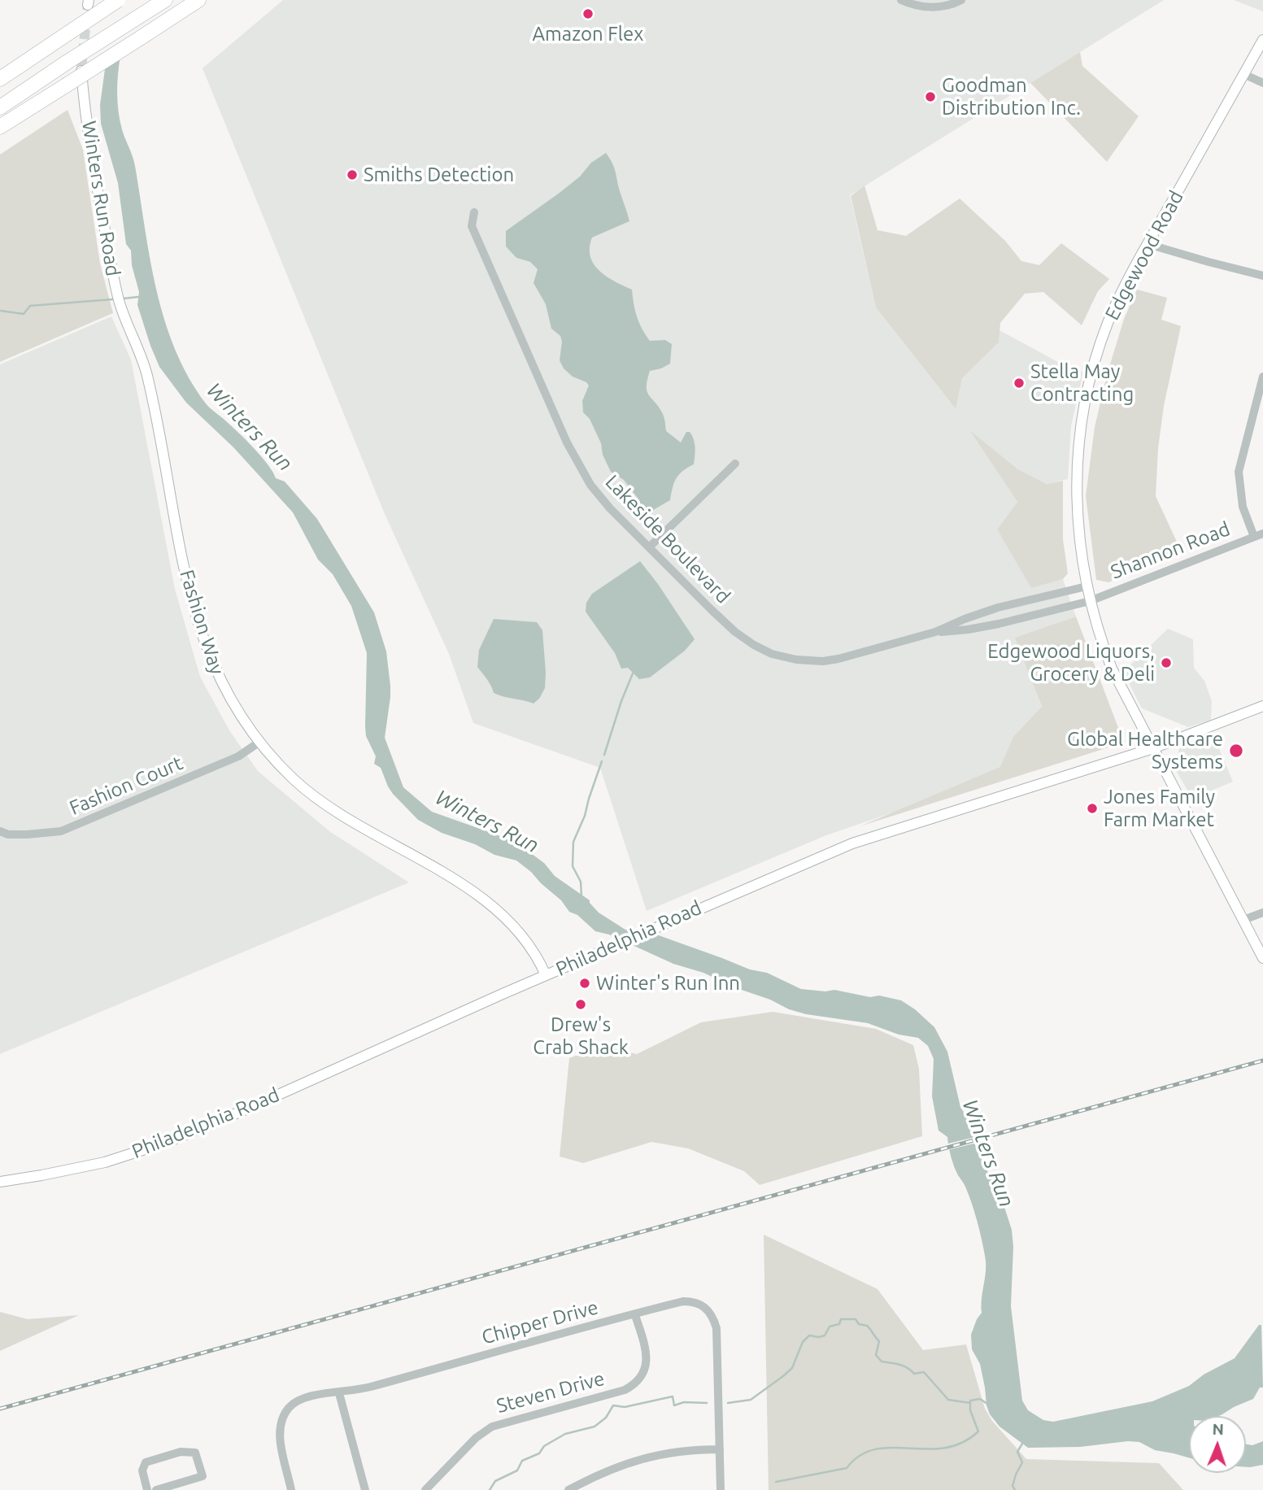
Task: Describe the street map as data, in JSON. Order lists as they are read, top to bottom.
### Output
{
  "streets": {
    "street": [
      "Winters Run Road",
      "Edgewood Road",
      "Lakeside Boulevard",
      "Shannon Road",
      "Fashion Way",
      "Fashion Court",
      "Philadelphia Road",
      "Chipper Drive",
      "Steven Drive"
    ]
  },
  "crossings": [
    ["Winters Run Road", "Fashion Way"],
    ["Edgewood Road", "Lakeside Boulevard"],
    ["Edgewood Road", "Shannon Road"],
    ["Edgewood Road", "Philadelphia Road"],
    ["Lakeside Boulevard", "Shannon Road"],
    ["Fashion Way", "Fashion Court"],
    ["Fashion Way", "Philadelphia Road"],
    ["Chipper Drive", "Steven Drive"]
  ],
  "water": ["Winters Run"],
  "places": [
    "Amazon Flex",
    "Goodman Distribution Inc.",
    "Smiths Detection",
    "Stella May Contracting",
    "Edgewood Liquors, Grocery & Deli",
    "Global Healthcare Systems",
    "Jones Family Farm Market",
    "Winter's Run Inn",
    "Drew's Crab Shack"
  ],
  "north": "top"
}
